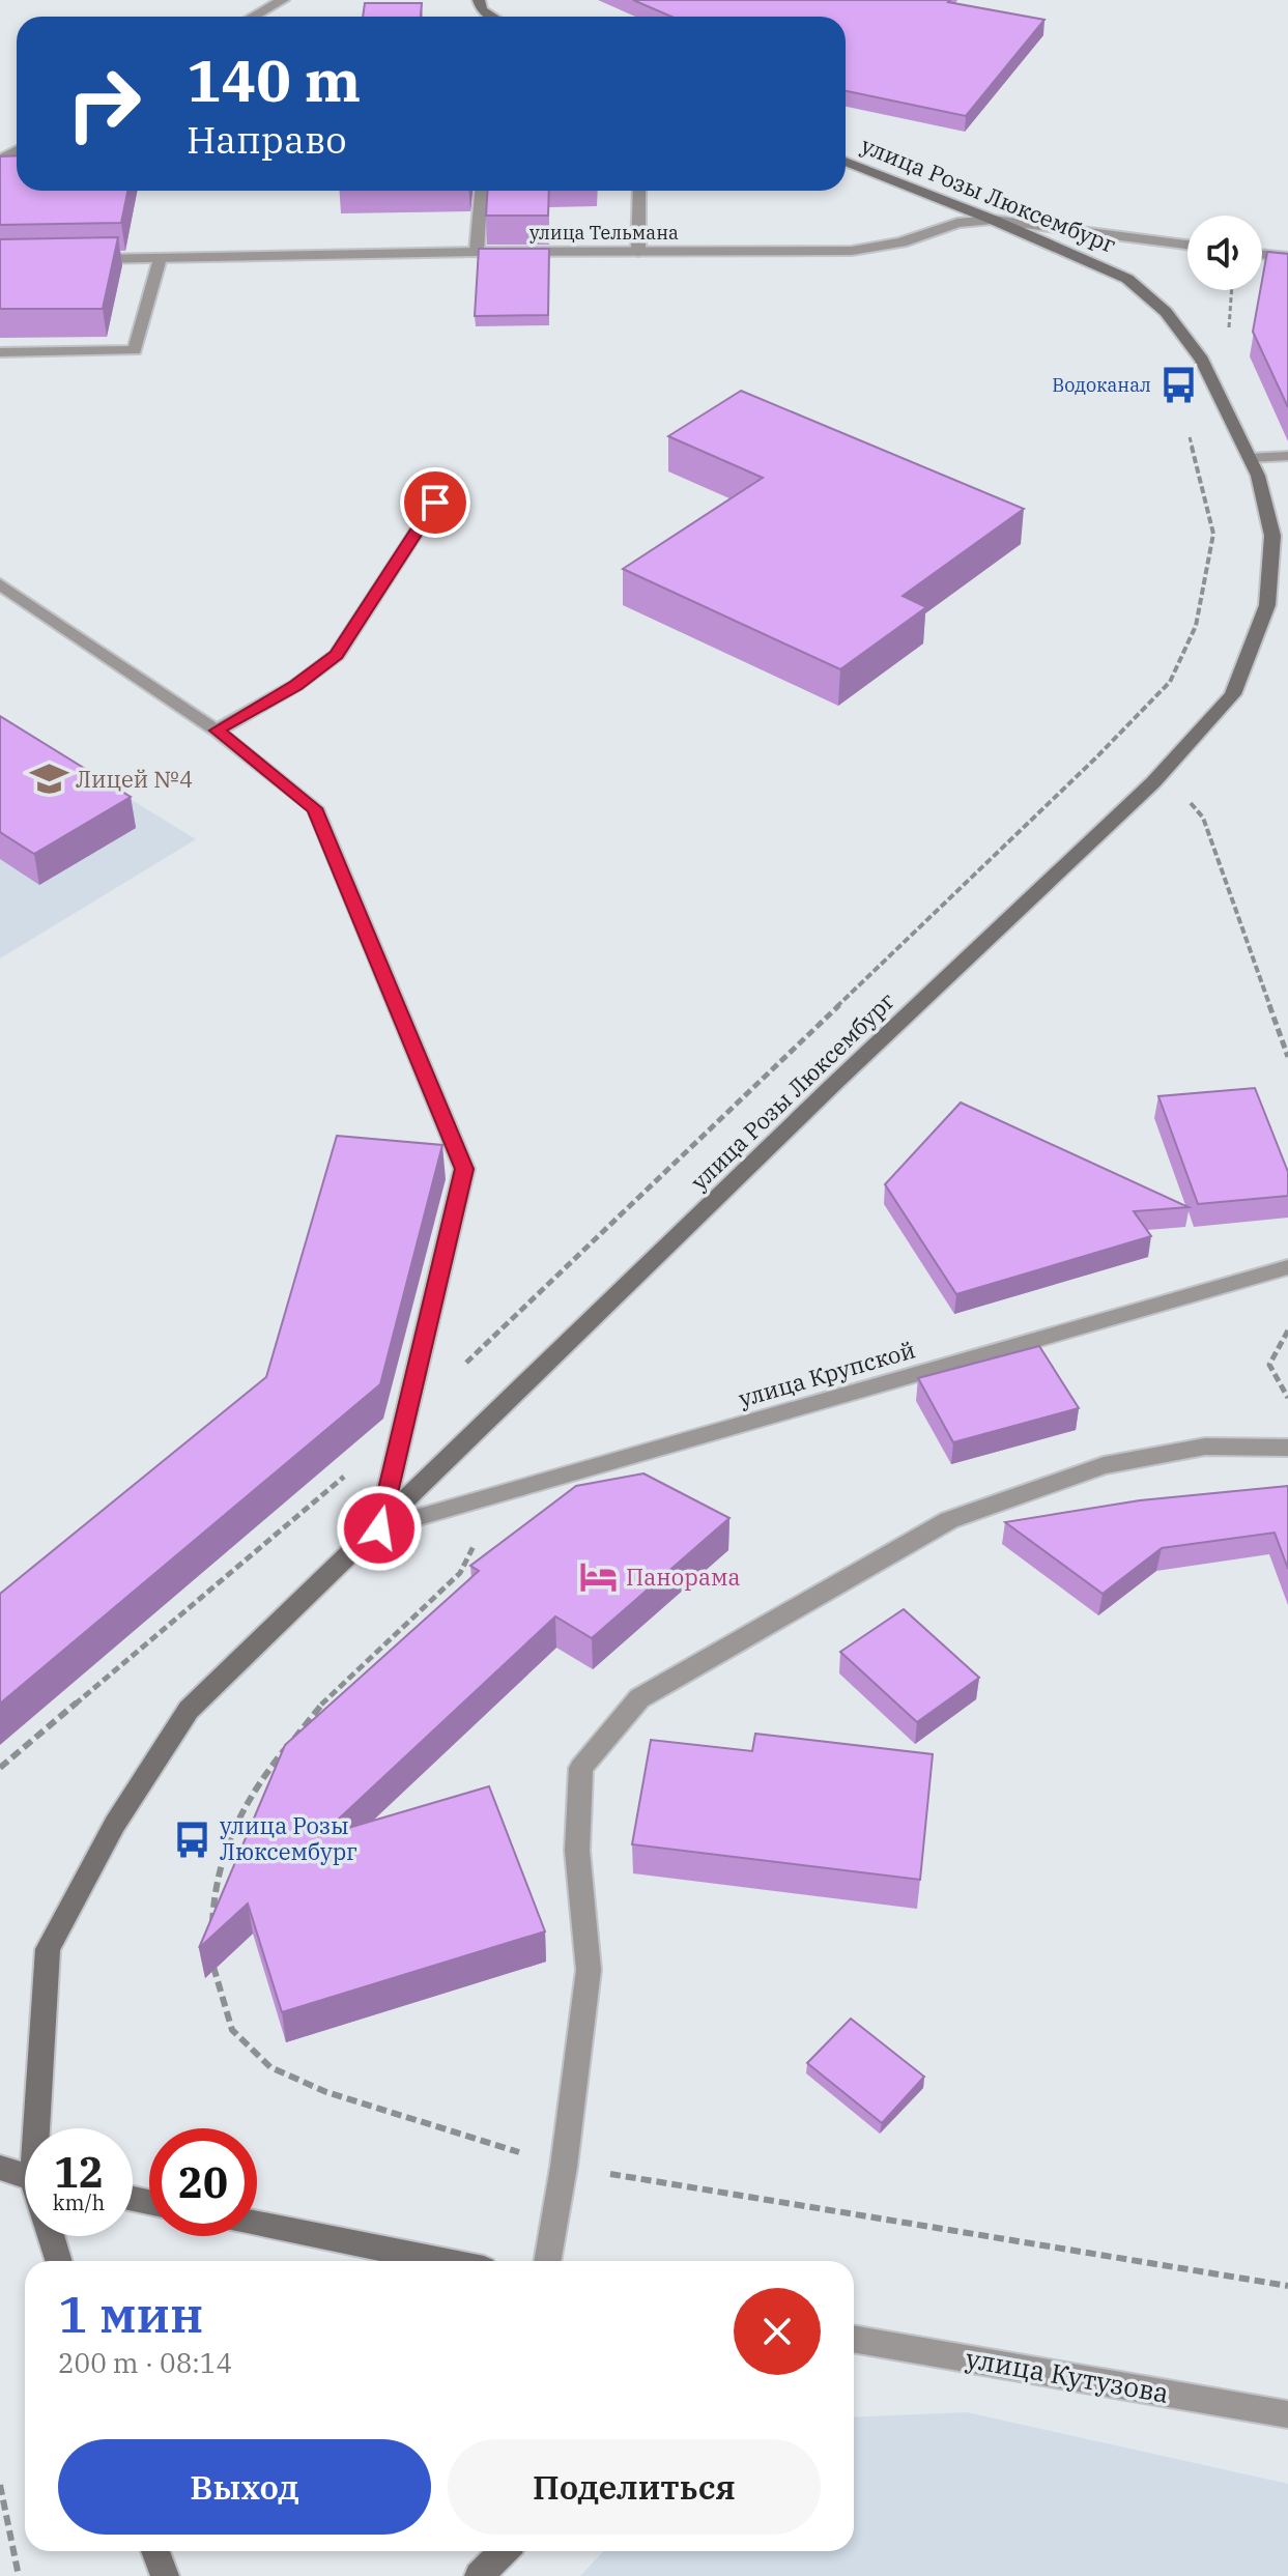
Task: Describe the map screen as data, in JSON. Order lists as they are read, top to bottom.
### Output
{
  "streets": {
    "street": [
      "улица Розы Люксембург",
      "улица Тельмана",
      "улица Крупской",
      "улица Кутузова"
    ]
  },
  "crossings": [
    ["улица Розы Люксембург", "улица Тельмана"],
    ["улица Розы Люксембург", "улица Крупской"]
  ],
  "places": {
    "bus stop": ["Водоканал", "улица Розы Люксембург"],
    "school or university": ["Лицей №4"],
    "hotel": ["Панорама"]
  },
  "page": {
    "turn": ["140 m", "Направо"],
    "speed": "12 km/h",
    "limit": "20",
    "heading": ["1 мин", "200 m · 08:14"],
    "buttons": ["Выход", "Поделиться"]
  }
}
